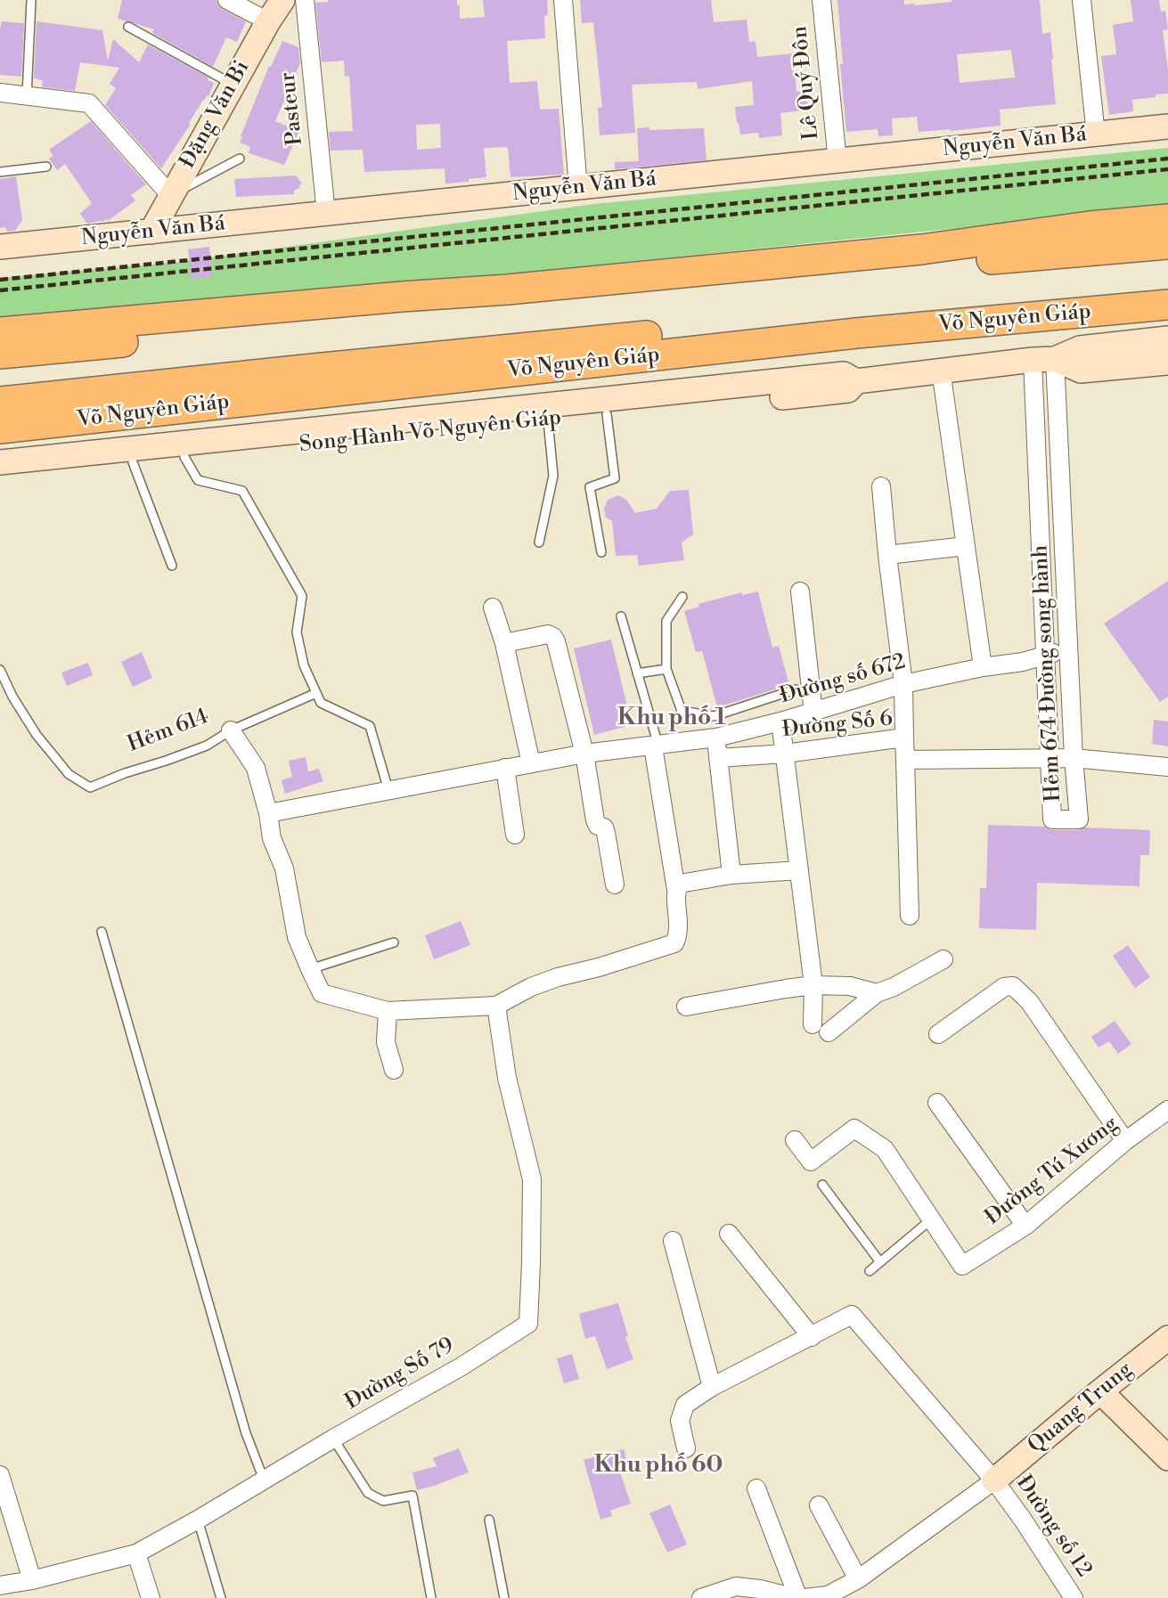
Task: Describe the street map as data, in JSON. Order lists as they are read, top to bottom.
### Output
{
  "streets": {
    "highway": ["Võ Nguyên Giáp"],
    "main road": [
      "Đặng Văn Bi",
      "Nguyễn Văn Bá",
      "Song Hành Võ Nguyên Giáp",
      "Quang Trung"
    ],
    "street": [
      "Lê Quý Đôn",
      "Pasteur",
      "Hẻm 674 Đường song hành",
      "Đường số 672",
      "Đường Số 6",
      "Hẻm 614",
      "Đường Tú Xương",
      "Đường Số 79",
      "Đường số 12"
    ]
  },
  "crossings": [
    ["Lê Quý Đôn", "Nguyễn Văn Bá"],
    ["Pasteur", "Nguyễn Văn Bá"],
    ["Đặng Văn Bi", "Nguyễn Văn Bá"],
    ["Song Hành Võ Nguyên Giáp", "Hẻm 674 Đường song hành"],
    ["Hẻm 674 Đường song hành", "Đường số 672"],
    ["Hẻm 674 Đường song hành", "Đường Số 6"],
    ["Đường số 672", "Hẻm 614"],
    ["Quang Trung", "Đường số 12"]
  ],
  "districts": ["Khu phố 1", "Khu phố 60"]
}
